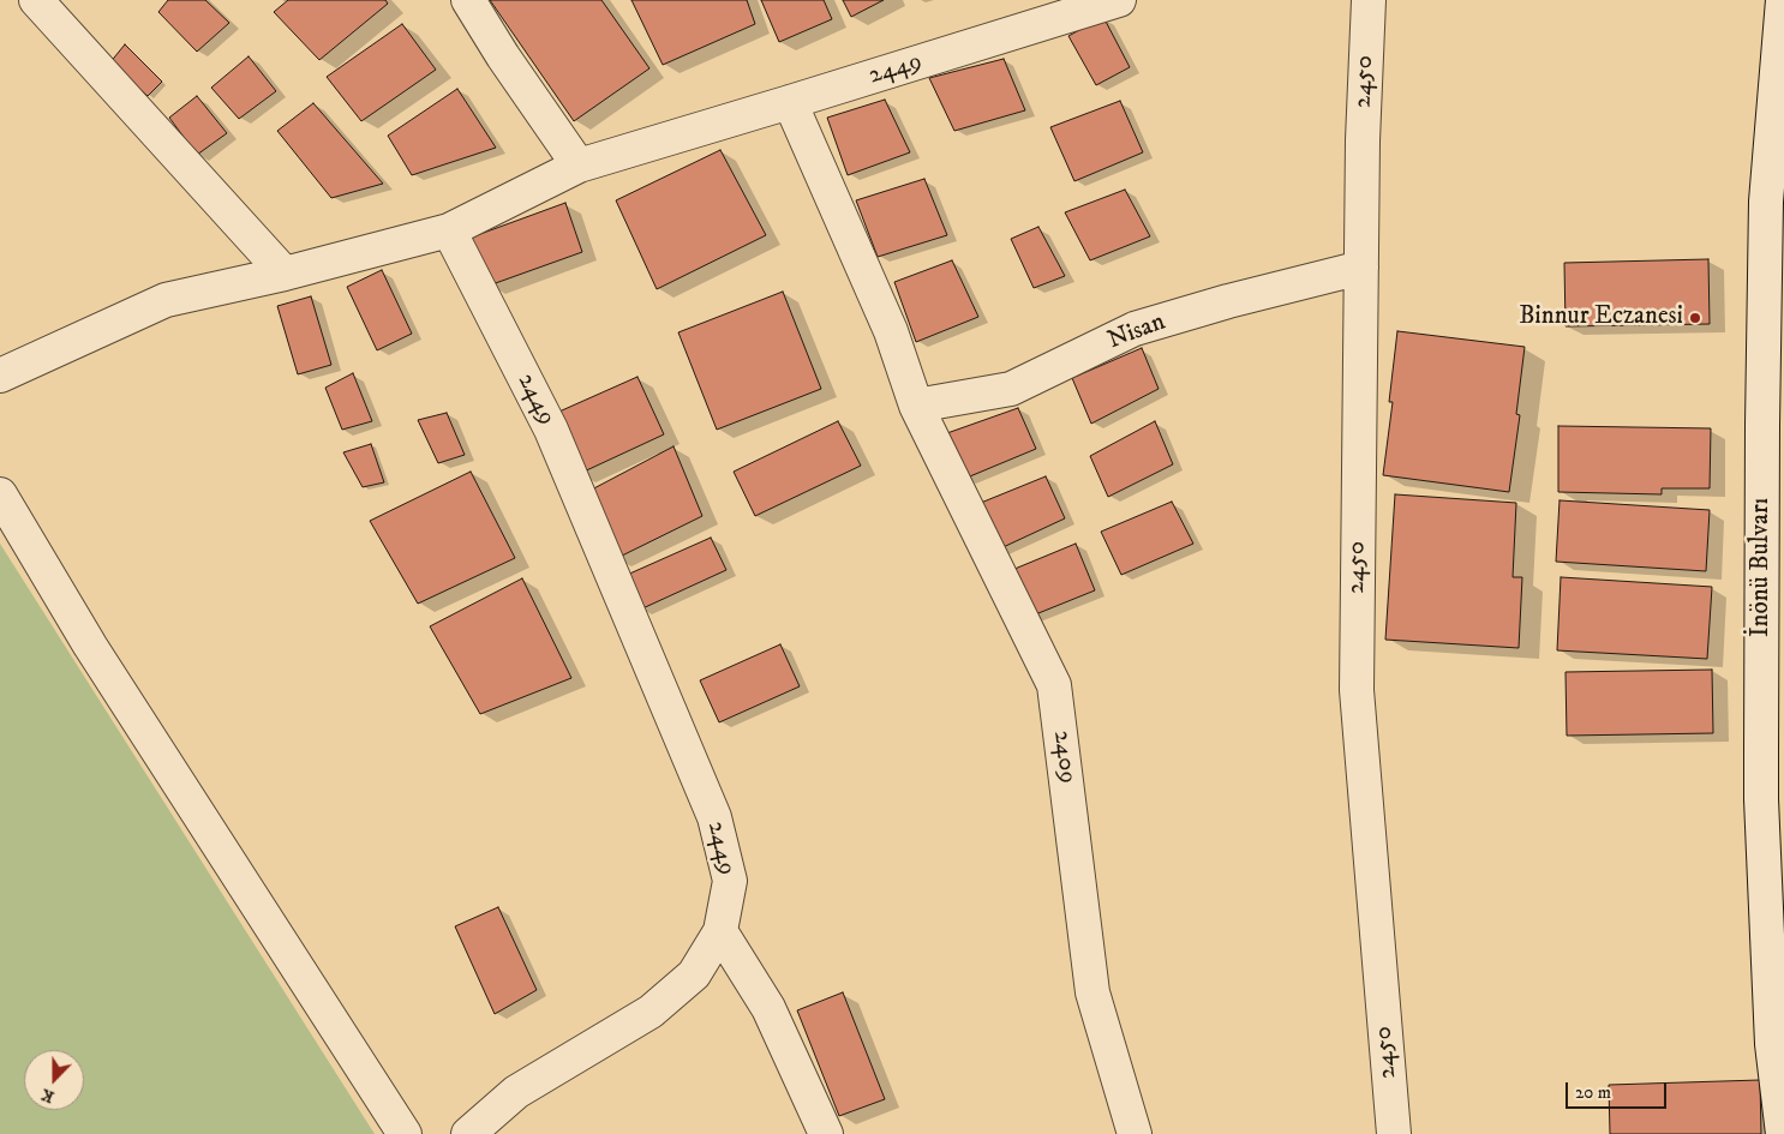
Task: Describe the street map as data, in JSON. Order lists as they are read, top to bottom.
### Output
{
  "streets": {
    "street": [
      "2449",
      "2450",
      "Nisan",
      "İnönü Bulvarı",
      "2409"
    ]
  },
  "crossings": [
    ["2449", "2409"],
    ["2450", "Nisan"],
    ["Nisan", "2409"]
  ],
  "places": ["Binnur Eczanesi"],
  "scale_bar": "20 m",
  "north": "bottom"
}
